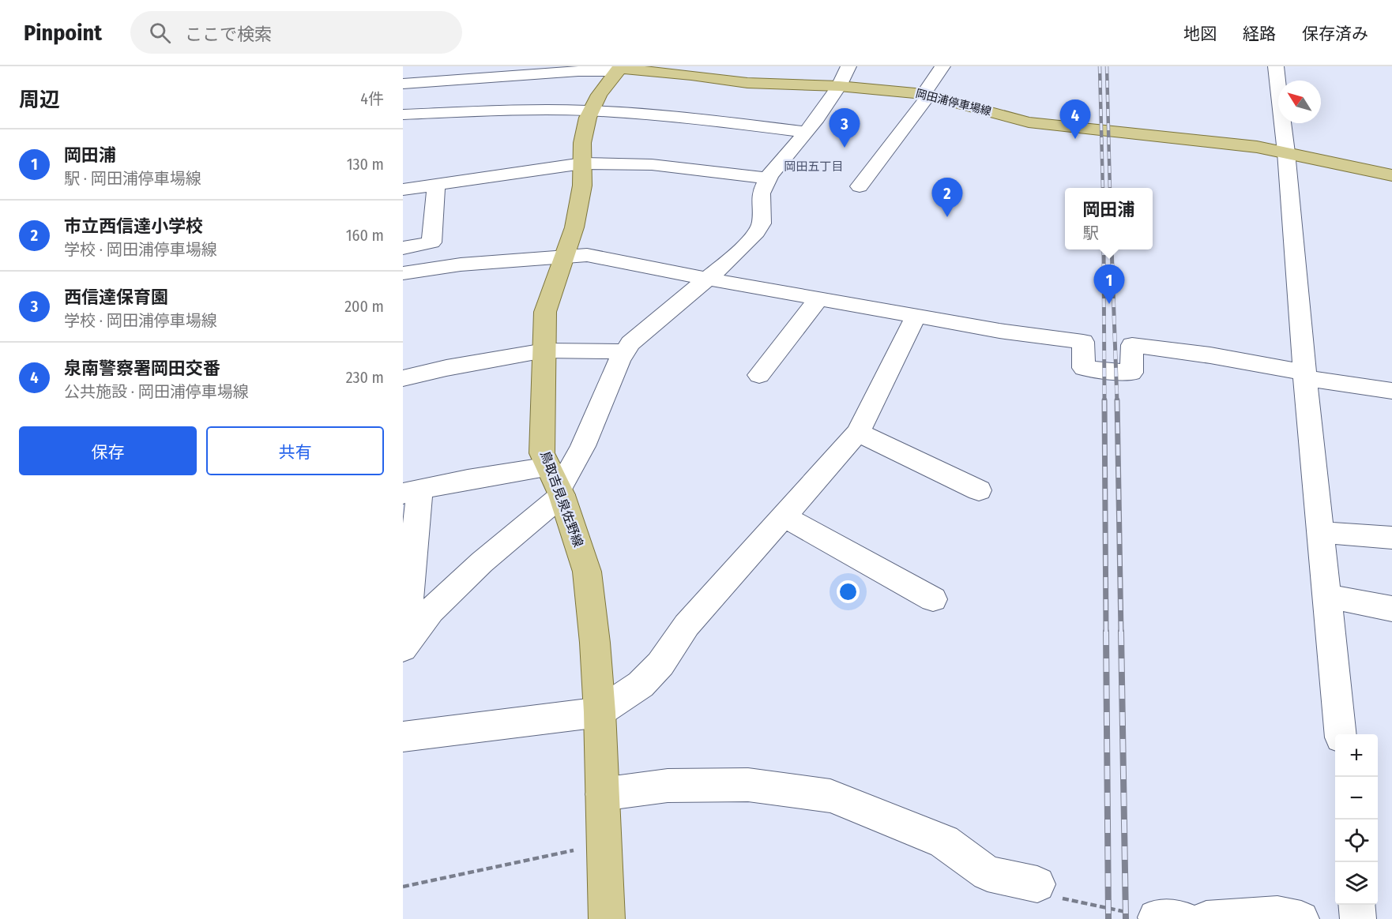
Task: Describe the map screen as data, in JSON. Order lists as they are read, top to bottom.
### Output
{
  "streets": {
    "main road": ["岡田浦停車場線", "鳥取吉見泉佐野線"]
  },
  "crossings": [
    ["岡田浦停車場線", "鳥取吉見泉佐野線"]
  ],
  "districts": ["岡田五丁目"],
  "north": "top left",
  "page": {
    "header": "Pinpoint",
    "search": "ここで検索",
    "nav": ["地図", "経路", "保存済み"],
    "heading": ["周辺", "4件"],
    "pins": [
      "4",
      "3",
      "2",
      "1"
    ],
    "list": [
      {
        "mark": "1",
        "name": "岡田浦",
        "note": "駅 · 岡田浦停車場線",
        "value": "130 m"
      },
      {
        "mark": "2",
        "name": "市立西信達小学校",
        "note": "学校 · 岡田浦停車場線",
        "value": "160 m"
      },
      {
        "mark": "3",
        "name": "西信達保育園",
        "note": "学校 · 岡田浦停車場線",
        "value": "200 m"
      },
      {
        "mark": "4",
        "name": "泉南警察署岡田交番",
        "note": "公共施設 · 岡田浦停車場線",
        "value": "230 m"
      }
    ],
    "popup": ["岡田浦", "駅"],
    "buttons": ["保存", "共有"],
    "map_buttons": ["+", "−"]
  }
}
